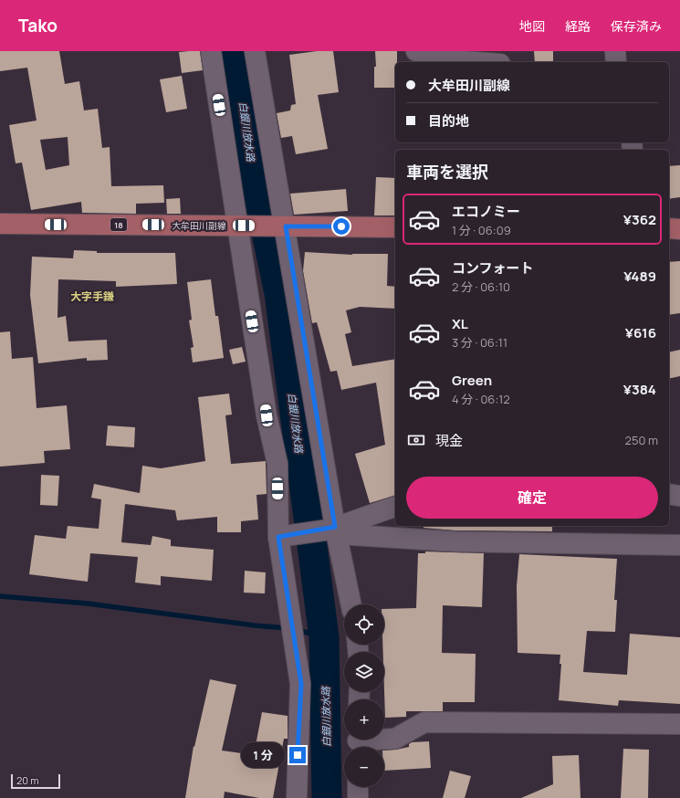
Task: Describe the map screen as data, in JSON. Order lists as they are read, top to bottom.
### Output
{
  "streets": {
    "main road": ["18", "大牟田川副線"]
  },
  "districts": ["大字手鎌"],
  "water": ["白銀川放水路"],
  "scale_bar": "20 m",
  "page": {
    "header": "Tako",
    "nav": ["地図", "経路", "保存済み"],
    "banner": ["大牟田川副線", "目的地"],
    "heading": "車両を選択",
    "list": [
      {
        "name": "エコノミー",
        "note": "1 分 · 06:09",
        "value": "¥362"
      },
      {
        "name": "コンフォート",
        "note": "2 分 · 06:10",
        "value": "¥489"
      },
      {
        "name": "XL",
        "note": "3 分 · 06:11",
        "value": "¥616"
      },
      {
        "name": "Green",
        "note": "4 分 · 06:12",
        "value": "¥384"
      }
    ],
    "pay": ["現金", "250 m"],
    "buttons": "確定",
    "map_buttons": ["+", "−"],
    "bubble": "1 分",
    "scale": "20 m"
  }
}
